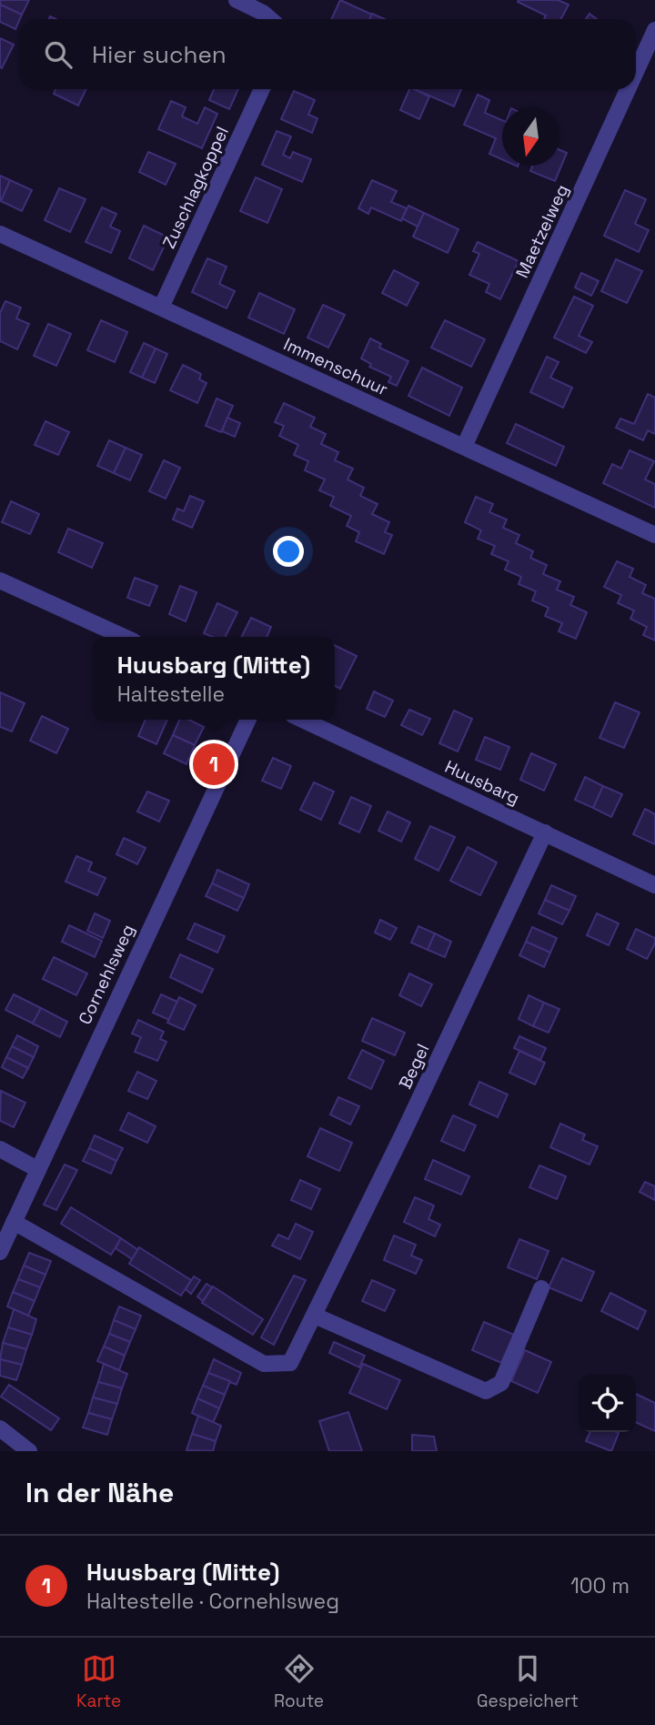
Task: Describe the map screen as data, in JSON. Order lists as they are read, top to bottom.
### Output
{
  "streets": {
    "street": [
      "Zuschlagkoppel",
      "Maetzelweg",
      "Immenschuur",
      "Huusbarg",
      "Cornehlsweg",
      "Begel"
    ]
  },
  "crossings": [
    ["Zuschlagkoppel", "Immenschuur"],
    ["Maetzelweg", "Immenschuur"],
    ["Huusbarg", "Begel"],
    ["Cornehlsweg", "Begel"]
  ],
  "north": "bottom",
  "page": {
    "search": "Hier suchen",
    "popup": ["Huusbarg (Mitte)", "Haltestelle"],
    "pins": "1",
    "heading": "In der Nähe",
    "list": [
      {
        "mark": "1",
        "name": "Huusbarg (Mitte)",
        "note": "Haltestelle · Cornehlsweg",
        "value": "100 m"
      }
    ],
    "nav": ["Karte", "Route", "Gespeichert"]
  }
}
